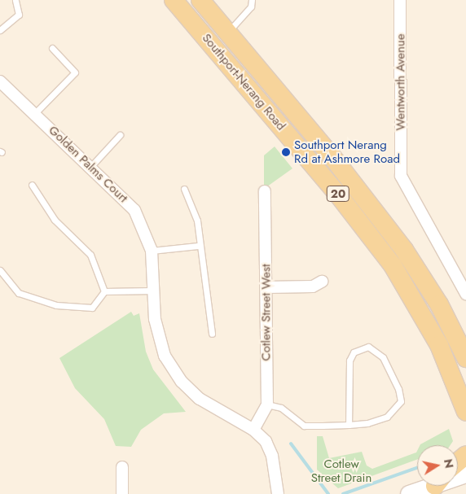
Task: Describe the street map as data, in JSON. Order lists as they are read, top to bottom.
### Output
{
  "streets": {
    "main road": ["Southport-Nerang Road", "20"],
    "street": ["Wentworth Avenue", "Golden Palms Court", "Cotlew Street West"]
  },
  "crossings": [
    ["Golden Palms Court", "Cotlew Street West"]
  ],
  "parks": ["Cotlew Street Drain"],
  "places": ["Southport Nerang Rd at Ashmore Road"],
  "north": "right"
}
